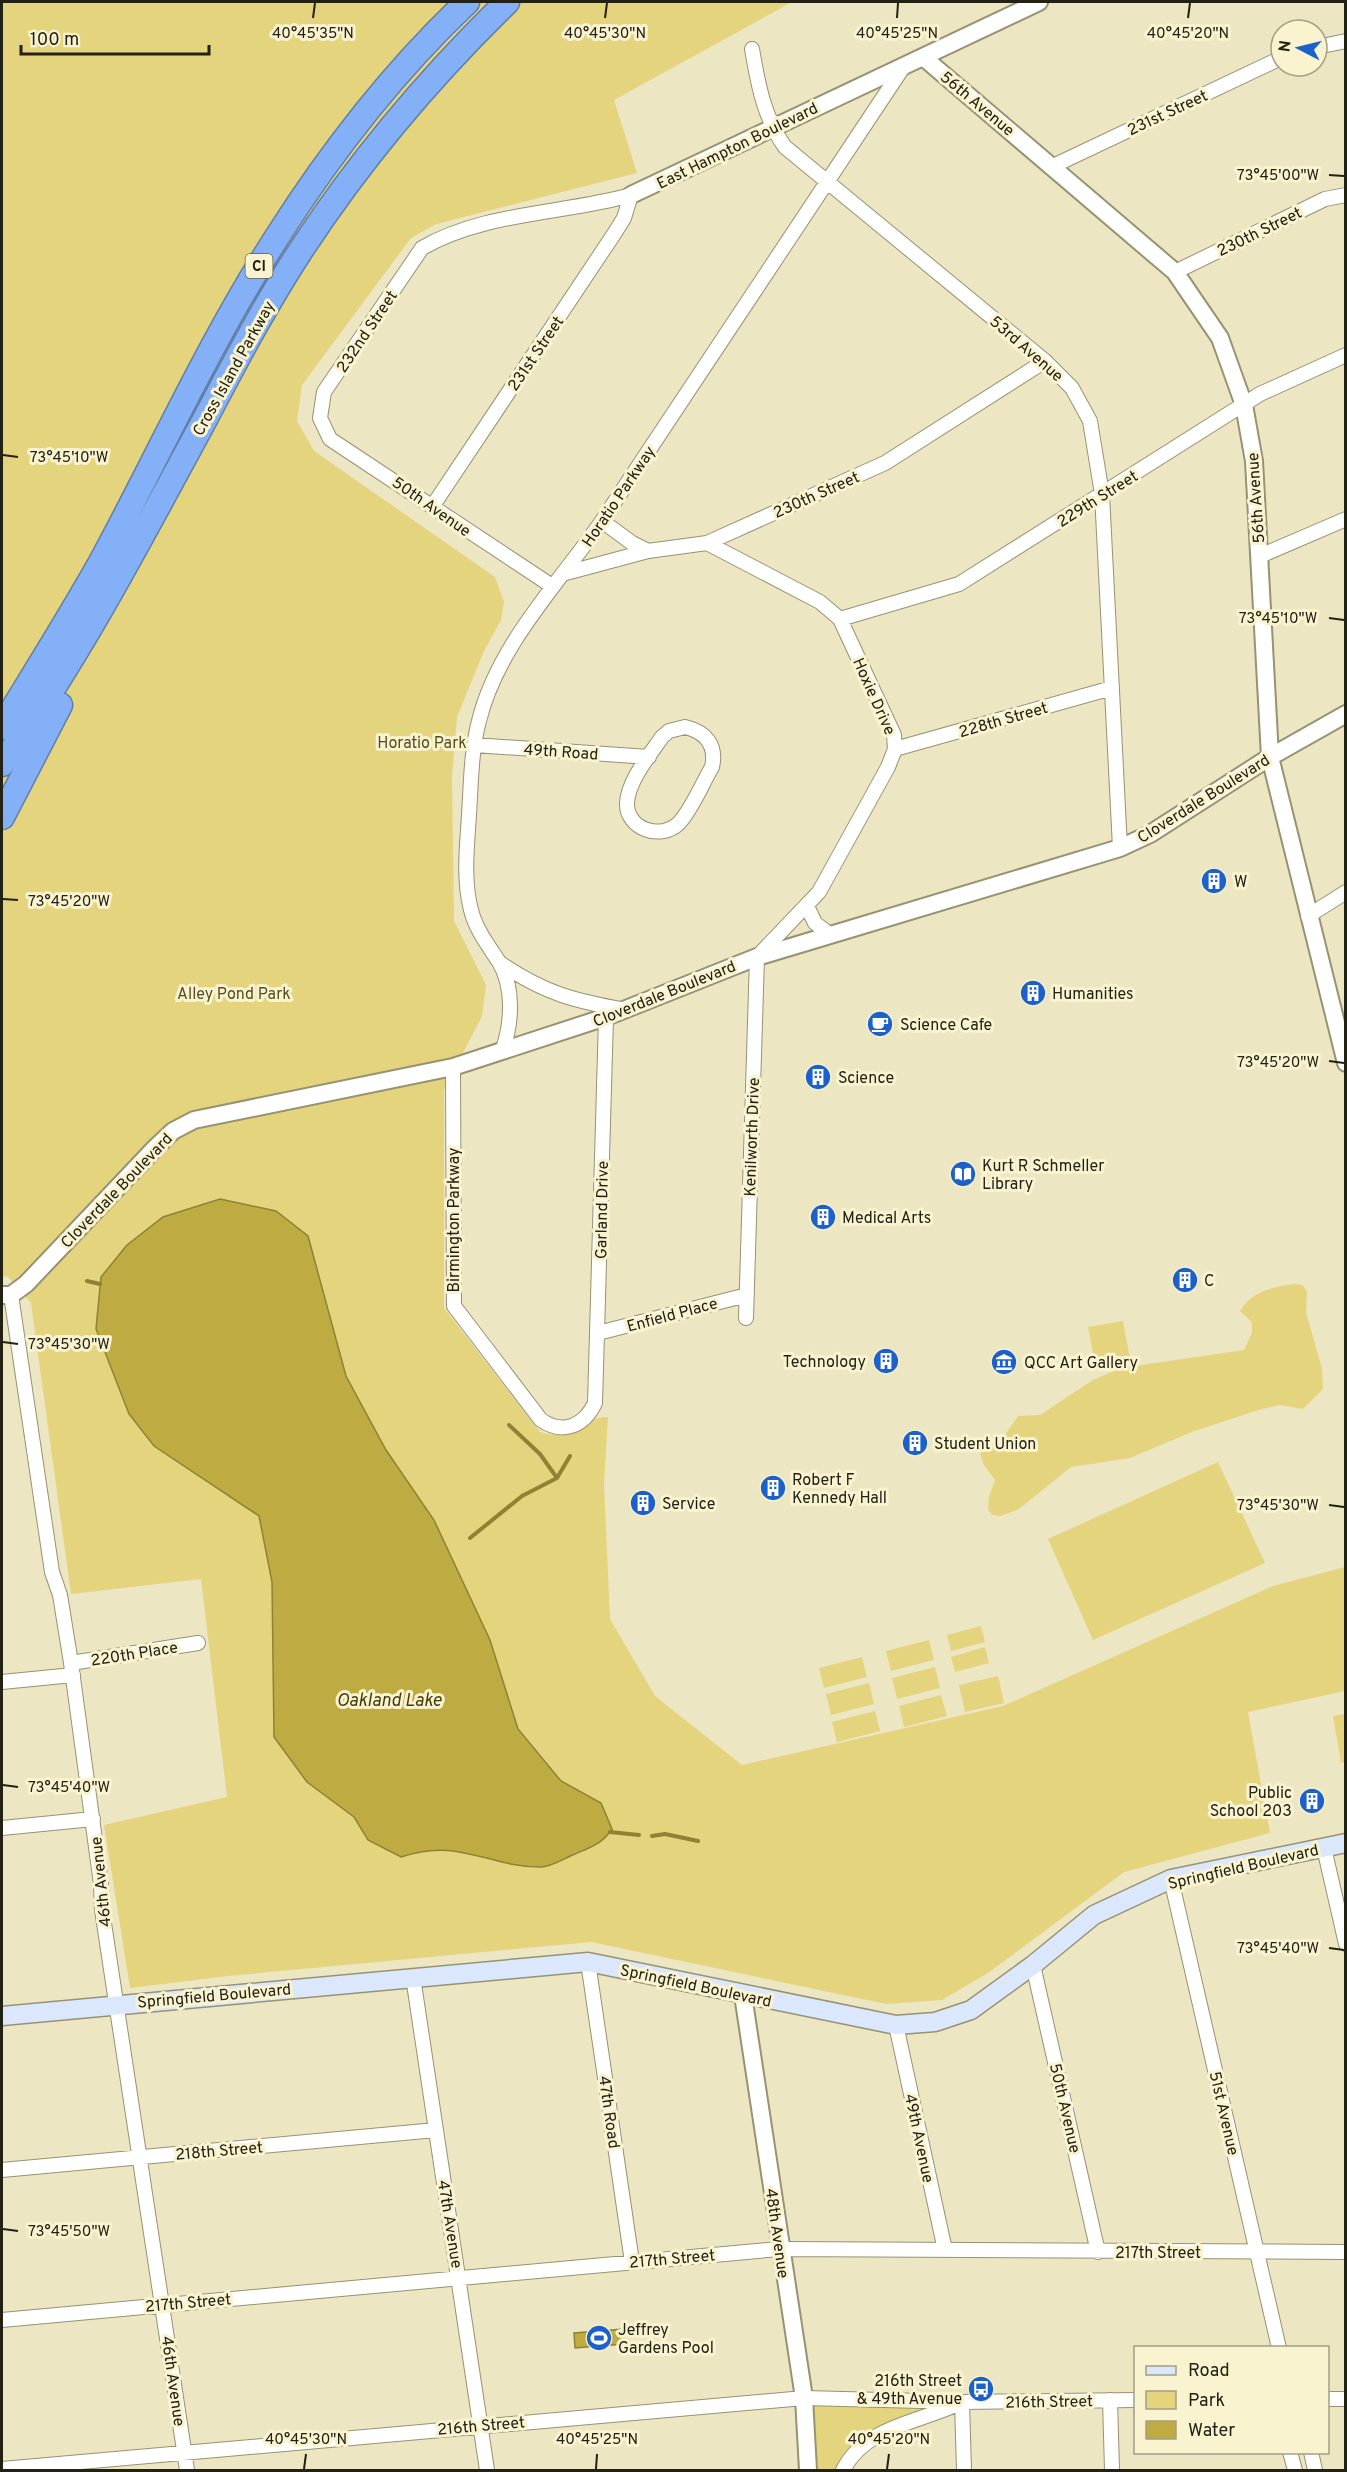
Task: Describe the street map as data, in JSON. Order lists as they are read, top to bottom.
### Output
{
  "streets": {
    "highway": ["CI", "Cross Island Parkway"],
    "main road": ["Springfield Boulevard"],
    "street": [
      "56th Avenue",
      "231st Street",
      "East Hampton Boulevard",
      "230th Street",
      "232nd Street",
      "53rd Avenue",
      "Horatio Parkway",
      "229th Street",
      "50th Avenue",
      "Hoxie Drive",
      "228th Street",
      "49th Road",
      "Cloverdale Boulevard",
      "Kenilworth Drive",
      "Garland Drive",
      "Birmington Parkway",
      "Enfield Place",
      "220th Place",
      "46th Avenue",
      "47th Road",
      "51st Avenue",
      "49th Avenue",
      "218th Street",
      "47th Avenue",
      "48th Avenue",
      "217th Street",
      "216th Street"
    ]
  },
  "crossings": [
    ["56th Avenue", "231st Street"],
    ["56th Avenue", "East Hampton Boulevard"],
    ["56th Avenue", "230th Street"],
    ["56th Avenue", "229th Street"],
    ["56th Avenue", "Cloverdale Boulevard"],
    ["231st Street", "East Hampton Boulevard"],
    ["231st Street", "50th Avenue"],
    ["East Hampton Boulevard", "232nd Street"],
    ["East Hampton Boulevard", "53rd Avenue"],
    ["East Hampton Boulevard", "Horatio Parkway"],
    ["230th Street", "53rd Avenue"],
    ["230th Street", "Horatio Parkway"],
    ["230th Street", "Hoxie Drive"],
    ["232nd Street", "50th Avenue"],
    ["53rd Avenue", "Horatio Parkway"],
    ["53rd Avenue", "229th Street"],
    ["53rd Avenue", "228th Street"],
    ["53rd Avenue", "Cloverdale Boulevard"],
    ["Horatio Parkway", "50th Avenue"],
    ["Horatio Parkway", "49th Road"],
    ["Horatio Parkway", "Cloverdale Boulevard"],
    ["229th Street", "Hoxie Drive"],
    ["50th Avenue", "Springfield Boulevard"],
    ["50th Avenue", "217th Street"],
    ["Hoxie Drive", "228th Street"],
    ["Hoxie Drive", "Cloverdale Boulevard"],
    ["Hoxie Drive", "Kenilworth Drive"],
    ["Cloverdale Boulevard", "Kenilworth Drive"],
    ["Cloverdale Boulevard", "Garland Drive"],
    ["Cloverdale Boulevard", "Birmington Parkway"],
    ["Cloverdale Boulevard", "46th Avenue"],
    ["Kenilworth Drive", "Enfield Place"],
    ["Garland Drive", "Birmington Parkway"],
    ["Garland Drive", "Enfield Place"],
    ["220th Place", "46th Avenue"],
    ["Springfield Boulevard", "46th Avenue"],
    ["Springfield Boulevard", "47th Road"],
    ["Springfield Boulevard", "51st Avenue"],
    ["Springfield Boulevard", "49th Avenue"],
    ["Springfield Boulevard", "47th Avenue"],
    ["Springfield Boulevard", "48th Avenue"],
    ["46th Avenue", "218th Street"],
    ["46th Avenue", "217th Street"],
    ["46th Avenue", "216th Street"],
    ["47th Road", "217th Street"],
    ["51st Avenue", "217th Street"],
    ["49th Avenue", "217th Street"],
    ["218th Street", "47th Avenue"],
    ["47th Avenue", "217th Street"],
    ["47th Avenue", "216th Street"],
    ["48th Avenue", "217th Street"],
    ["48th Avenue", "216th Street"]
  ],
  "water": ["Oakland Lake"],
  "parks": ["Horatio Park", "Alley Pond Park"],
  "places": {
    "building": [
      "W",
      "Humanities",
      "Science",
      "Medical Arts",
      "C",
      "Technology",
      "Student Union",
      "Robert F Kennedy Hall",
      "Service",
      "Public School 203"
    ],
    "cafe": ["Science Cafe"],
    "library": ["Kurt R Schmeller Library"],
    "museum": ["QCC Art Gallery"],
    "sports": ["Jeffrey Gardens Pool"],
    "bus stop": ["216th Street & 49th Avenue"]
  },
  "legend": ["Road", "Park", "Water"],
  "scale_bar": "100 m",
  "north": "left",
  "coordinates": [
    "40°45'35\"N",
    "40°45'30\"N",
    "40°45'25\"N",
    "40°45'20\"N",
    "73°45'00\"W",
    "73°45'10\"W",
    "73°45'20\"W",
    "73°45'30\"W",
    "73°45'40\"W",
    "73°45'50\"W"
  ]
}
